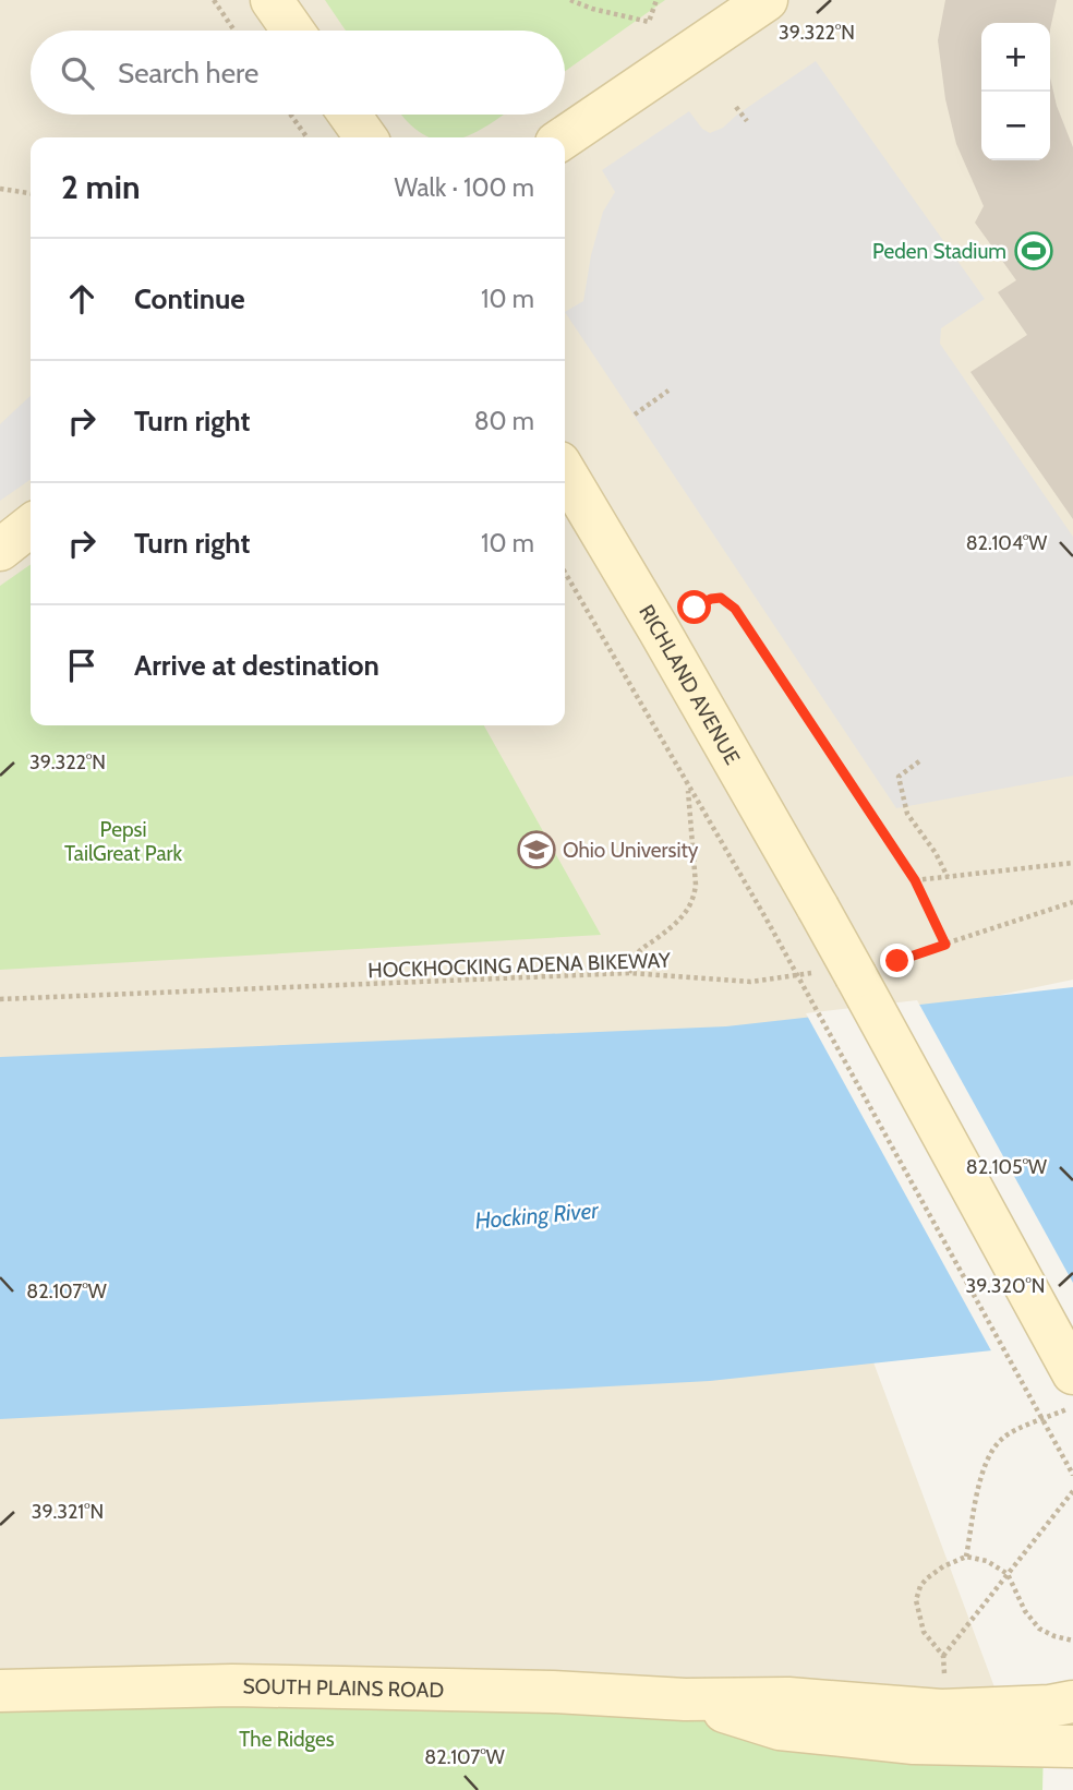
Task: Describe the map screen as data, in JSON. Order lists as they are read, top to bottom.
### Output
{
  "streets": {
    "main road": ["RICHLAND AVENUE", "SOUTH PLAINS ROAD"],
    "path": ["HOCKHOCKING ADENA BIKEWAY"]
  },
  "water": ["Hocking River"],
  "parks": ["Pepsi TailGreat Park", "The Ridges"],
  "places": {
    "sports": ["Peden Stadium"],
    "school or university": ["Ohio University"]
  },
  "page": {
    "map_buttons": ["+", "−"],
    "search": "Search here",
    "heading": ["2 min", "Walk · 100 m"],
    "list": [
      ["Continue", "10 m"],
      ["Turn right", "80 m"],
      ["Turn right", "10 m"],
      "Arrive at destination"
    ]
  },
  "coordinates": [
    "39.322°N",
    "82.104°W",
    "82.105°W",
    "39.320°N",
    "82.107°W",
    "39.321°N"
  ]
}
